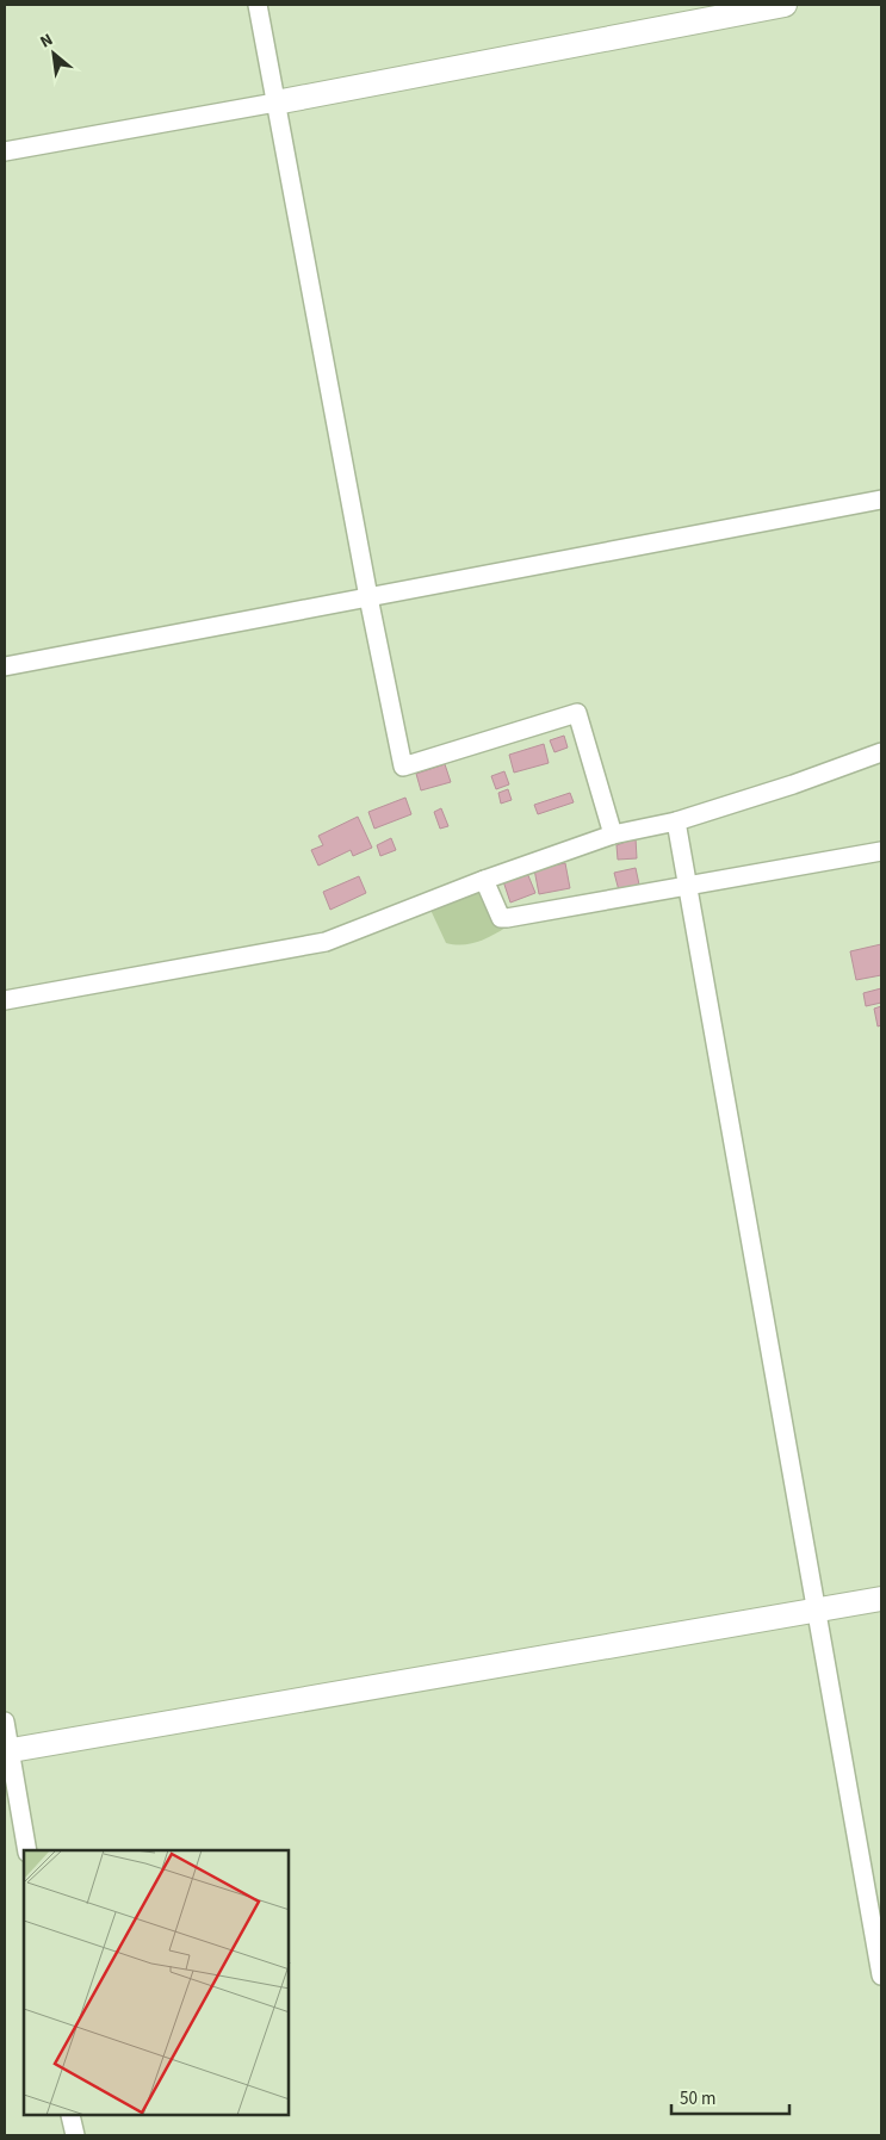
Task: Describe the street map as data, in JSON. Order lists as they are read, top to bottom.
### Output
{
  "scale_bar": "50 m",
  "north": "top left"
}
